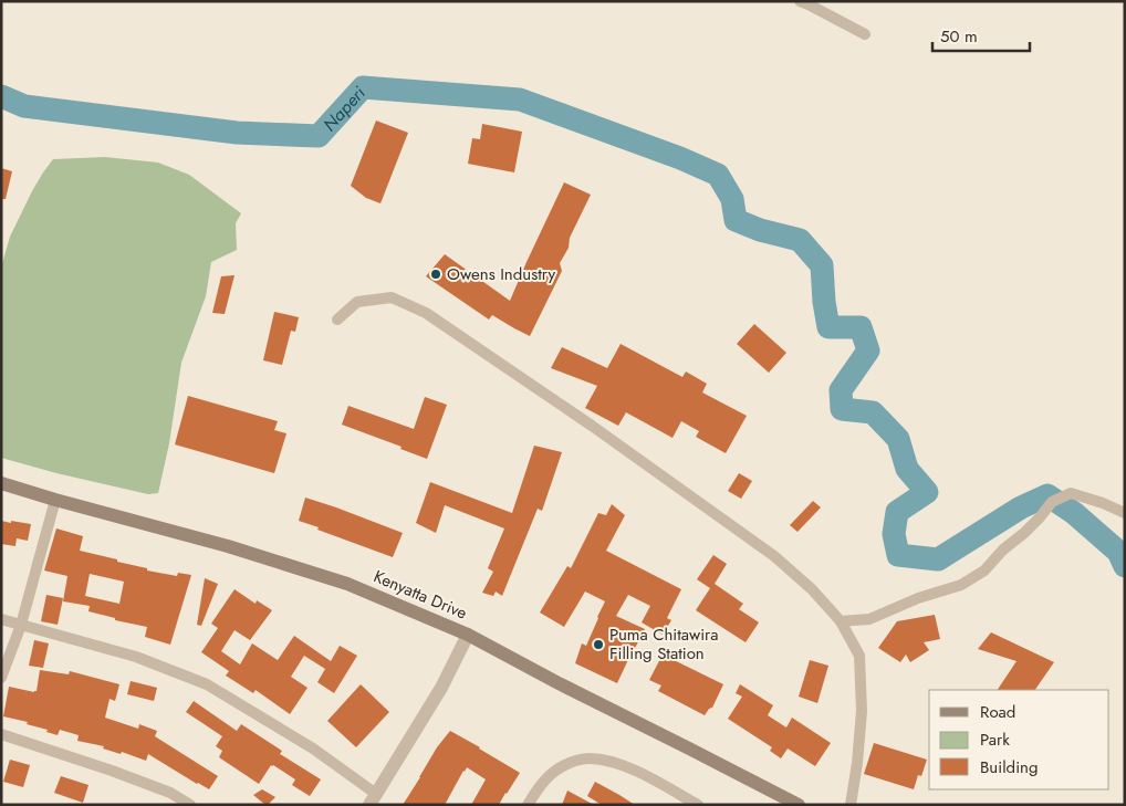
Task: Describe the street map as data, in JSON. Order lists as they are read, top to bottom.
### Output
{
  "streets": {
    "main road": ["Kenyatta Drive"]
  },
  "water": ["Naperi"],
  "places": ["Owens Industry", "Puma Chitawira Filling Station"],
  "legend": ["Road", "Park", "Building"],
  "scale_bar": "50 m"
}
